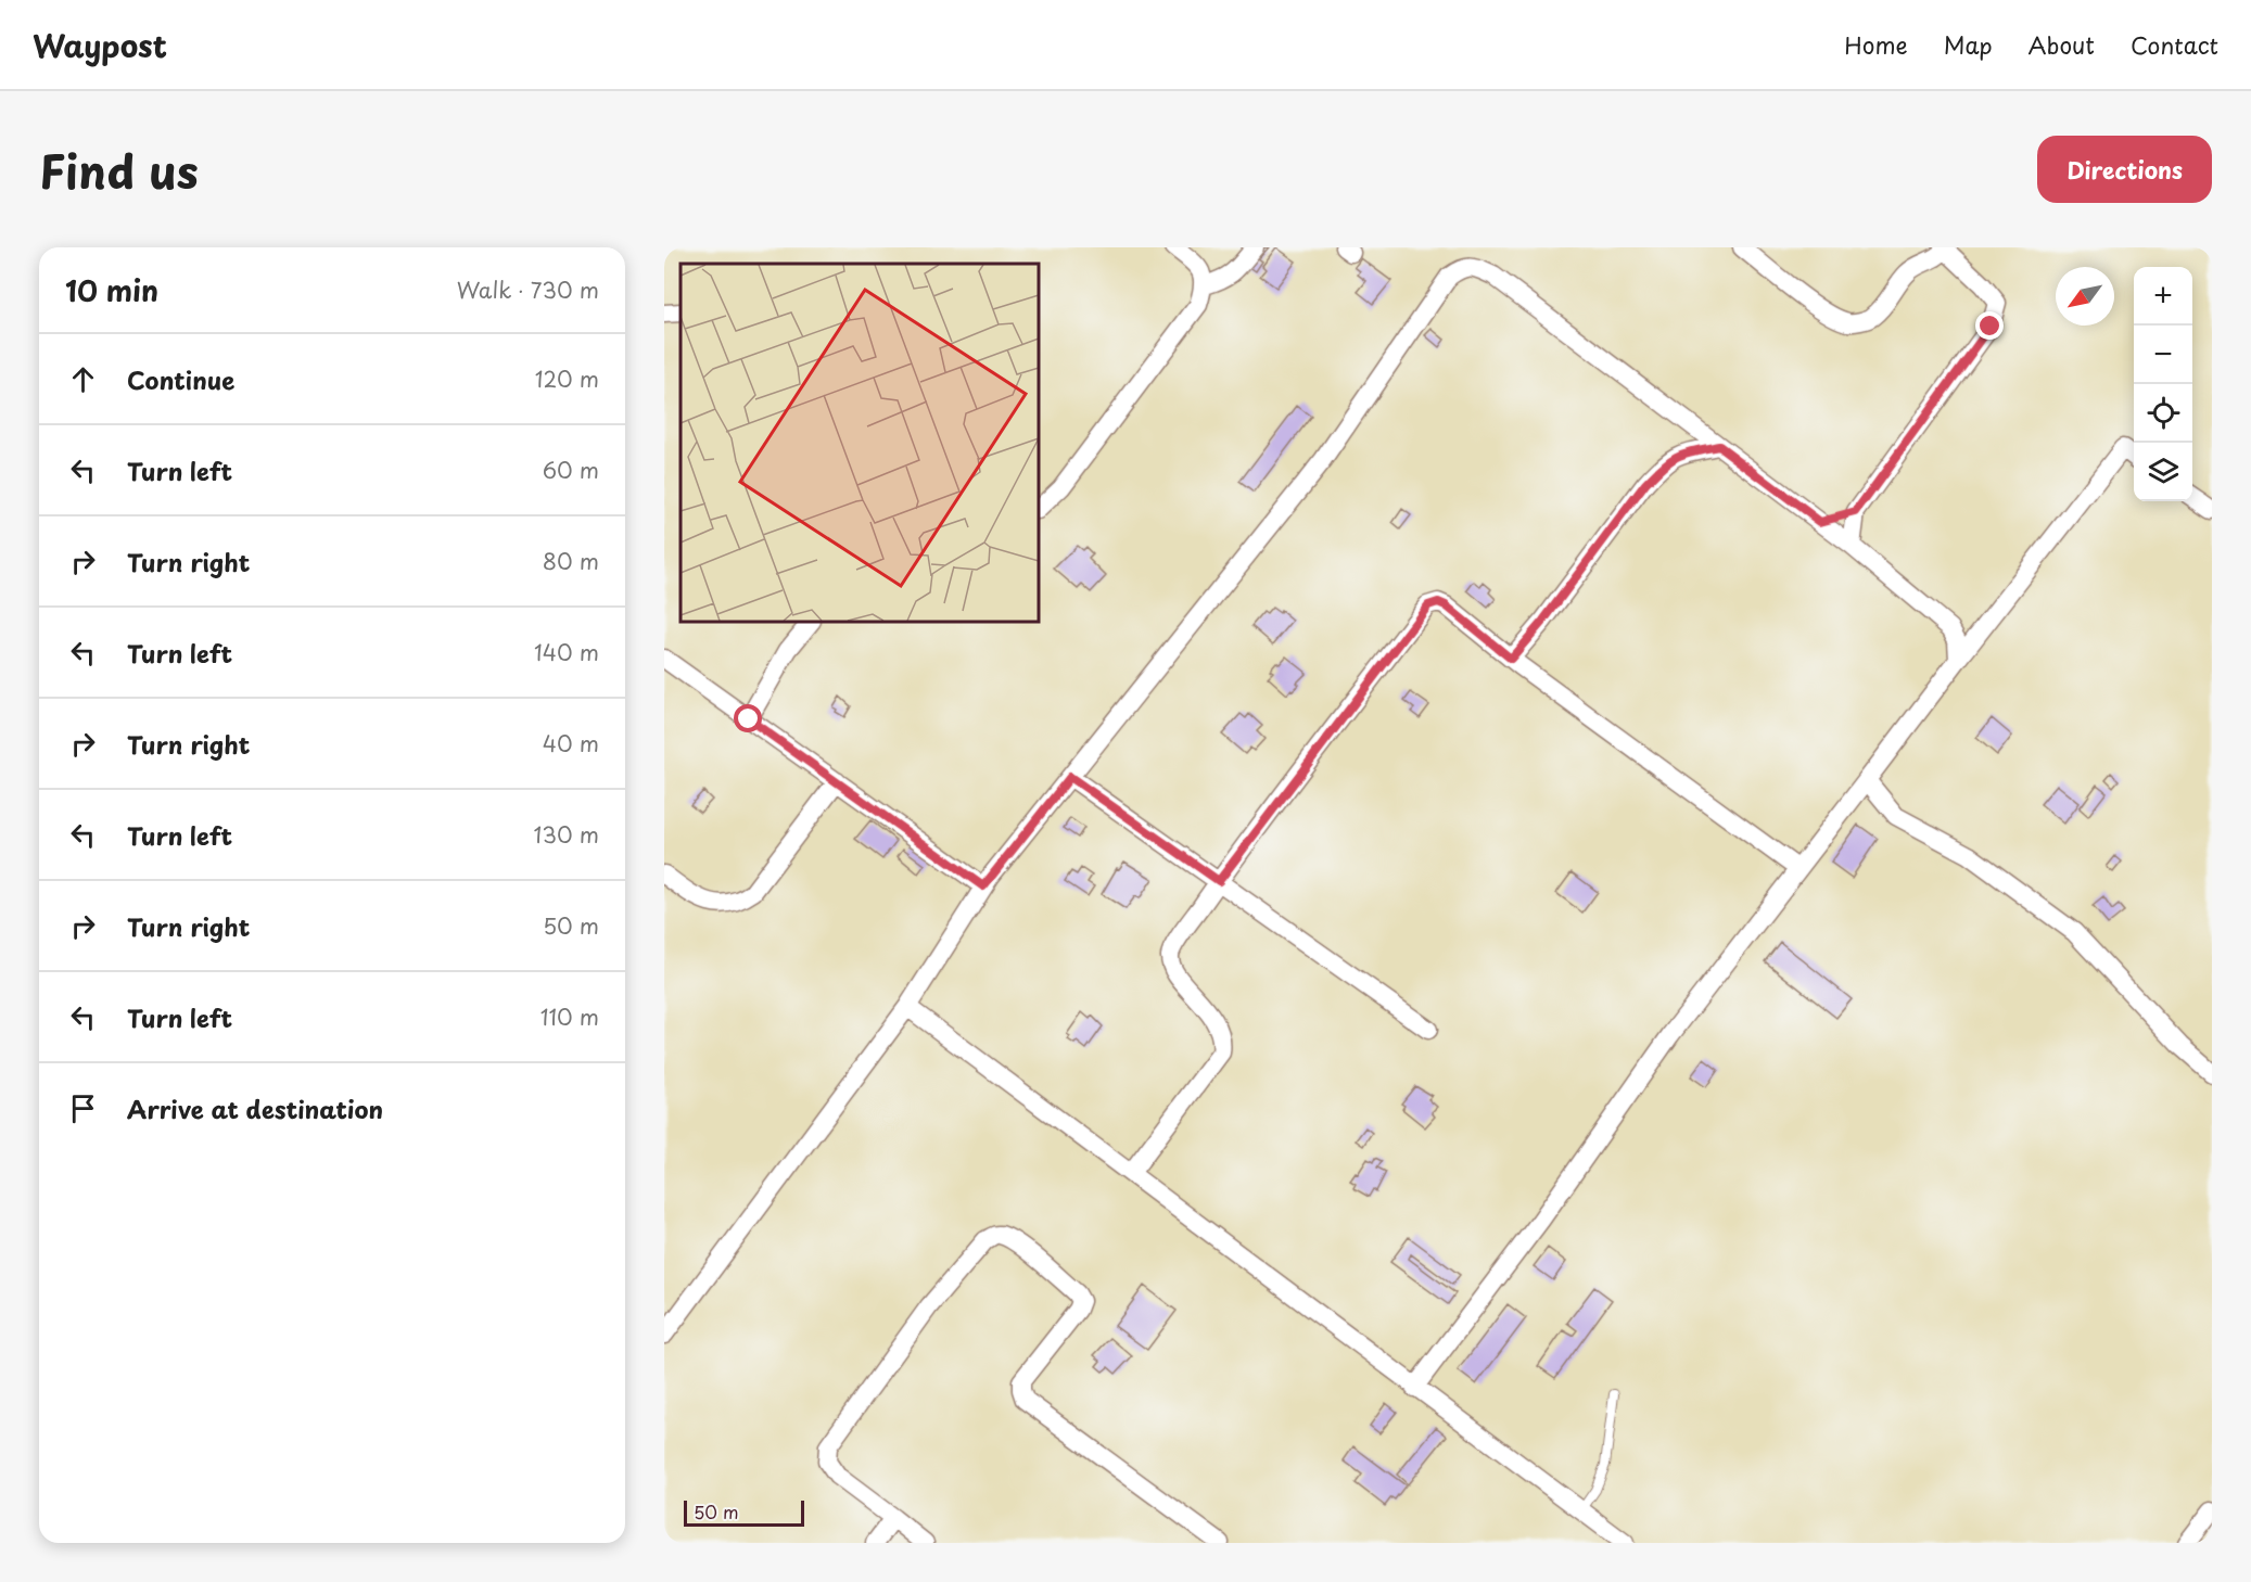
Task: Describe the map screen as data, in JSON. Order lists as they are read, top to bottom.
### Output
{
  "scale_bar": "50 m",
  "north": "bottom left",
  "page": {
    "header": "Waypost",
    "nav": [
      "Home",
      "Map",
      "About",
      "Contact"
    ],
    "title": "Find us",
    "buttons": "Directions",
    "heading": ["10 min", "Walk · 730 m"],
    "map_buttons": ["+", "−"],
    "list": [
      ["Continue", "120 m"],
      ["Turn left", "60 m"],
      ["Turn right", "80 m"],
      ["Turn left", "140 m"],
      ["Turn right", "40 m"],
      ["Turn left", "130 m"],
      ["Turn right", "50 m"],
      ["Turn left", "110 m"],
      "Arrive at destination"
    ],
    "scale": "50 m"
  }
}
